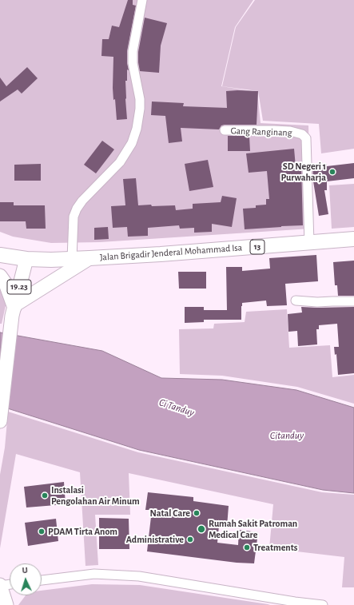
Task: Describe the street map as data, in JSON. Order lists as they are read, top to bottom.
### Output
{
  "streets": {
    "highway": ["13", "Jalan Brigadir Jenderal Mohammad Isa"],
    "main road": ["19.23"],
    "street": ["Gang Ranginang"]
  },
  "crossings": [
    ["Gang Ranginang", "Jalan Brigadir Jenderal Mohammad Isa"],
    ["13", "Jalan Brigadir Jenderal Mohammad Isa"],
    ["13", "19.23"],
    ["Jalan Brigadir Jenderal Mohammad Isa", "19.23"]
  ],
  "water": ["Ci Tanduy", "Citanduy"],
  "places": [
    "SD Negeri 1 Purwaharja",
    "Instalasi Pengolahan Air Minum",
    "Natal Care",
    "Rumah Sakit Patroman Medical Care",
    "PDAM Tirta Anom",
    "Administrative",
    "Treatments"
  ],
  "north": "top"
}
